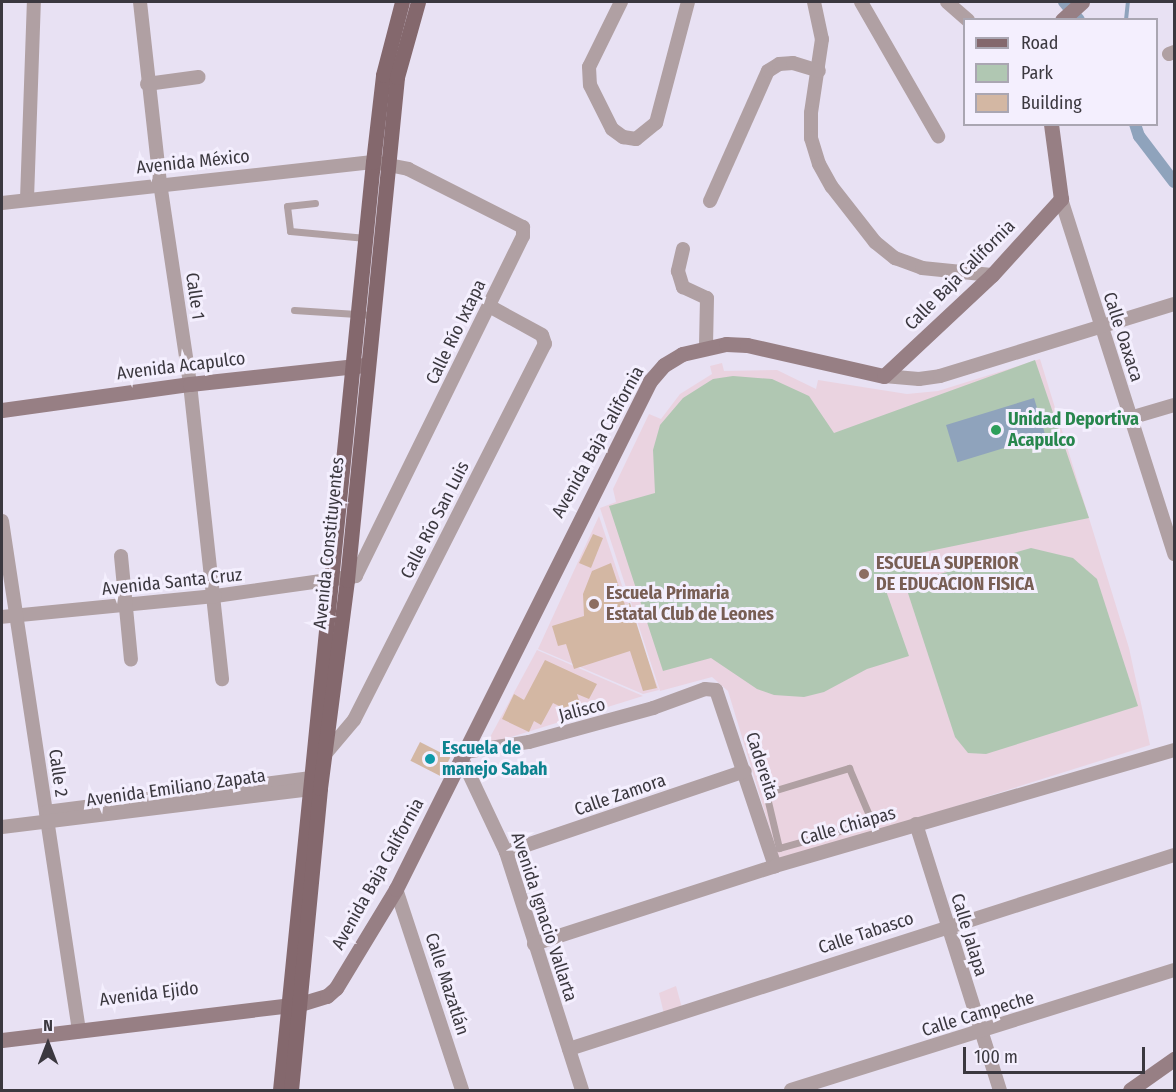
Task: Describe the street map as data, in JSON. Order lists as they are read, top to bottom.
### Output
{
  "streets": {
    "main road": [
      "Calle Baja California",
      "Avenida Acapulco",
      "Avenida Baja California",
      "Avenida Constituyentes",
      "Avenida Ejido"
    ],
    "street": [
      "Avenida México",
      "Calle 1",
      "Calle Río Ixtapa",
      "Calle Oaxaca",
      "Calle Río San Luis",
      "Avenida Santa Cruz",
      "Jalisco",
      "Cadereita",
      "Calle 2",
      "Avenida Emiliano Zapata",
      "Calle Zamora",
      "Calle Chiapas",
      "Avenida Ignacio Vallarta",
      "Calle Tabasco",
      "Calle Jalapa",
      "Calle Mazatlán",
      "Calle Campeche"
    ]
  },
  "crossings": [
    ["Avenida México", "Calle 1"],
    ["Avenida México", "Calle Río Ixtapa"],
    ["Avenida México", "Avenida Constituyentes"],
    ["Calle Baja California", "Calle Oaxaca"],
    ["Calle Baja California", "Avenida Baja California"],
    ["Calle 1", "Avenida Acapulco"],
    ["Calle 1", "Avenida Santa Cruz"],
    ["Calle Río Ixtapa", "Calle Río San Luis"],
    ["Calle Río Ixtapa", "Avenida Constituyentes"],
    ["Calle Río Ixtapa", "Avenida Santa Cruz"],
    ["Calle Oaxaca", "Avenida Baja California"],
    ["Avenida Acapulco", "Avenida Constituyentes"],
    ["Avenida Baja California", "Avenida Constituyentes"],
    ["Avenida Baja California", "Jalisco"],
    ["Avenida Baja California", "Avenida Ignacio Vallarta"],
    ["Avenida Baja California", "Calle Mazatlán"],
    ["Avenida Baja California", "Avenida Ejido"],
    ["Calle Río San Luis", "Avenida Constituyentes"],
    ["Calle Río San Luis", "Avenida Emiliano Zapata"],
    ["Avenida Constituyentes", "Avenida Santa Cruz"],
    ["Avenida Constituyentes", "Avenida Emiliano Zapata"],
    ["Avenida Constituyentes", "Avenida Ejido"],
    ["Avenida Santa Cruz", "Calle 2"],
    ["Jalisco", "Cadereita"],
    ["Jalisco", "Avenida Ignacio Vallarta"],
    ["Cadereita", "Calle Zamora"],
    ["Cadereita", "Calle Chiapas"],
    ["Calle 2", "Avenida Emiliano Zapata"],
    ["Calle 2", "Avenida Ejido"],
    ["Calle Zamora", "Avenida Ignacio Vallarta"],
    ["Calle Chiapas", "Avenida Ignacio Vallarta"],
    ["Calle Chiapas", "Calle Jalapa"],
    ["Avenida Ignacio Vallarta", "Calle Tabasco"],
    ["Calle Tabasco", "Calle Jalapa"],
    ["Calle Jalapa", "Calle Campeche"]
  ],
  "places": [
    "Unidad Deportiva Acapulco",
    "ESCUELA SUPERIOR DE EDUCACION FISICA",
    "Escuela Primaria Estatal Club de Leones",
    "Escuela de manejo Sabah"
  ],
  "legend": ["Road", "Park", "Building"],
  "scale_bar": "100 m",
  "north": "top"
}
